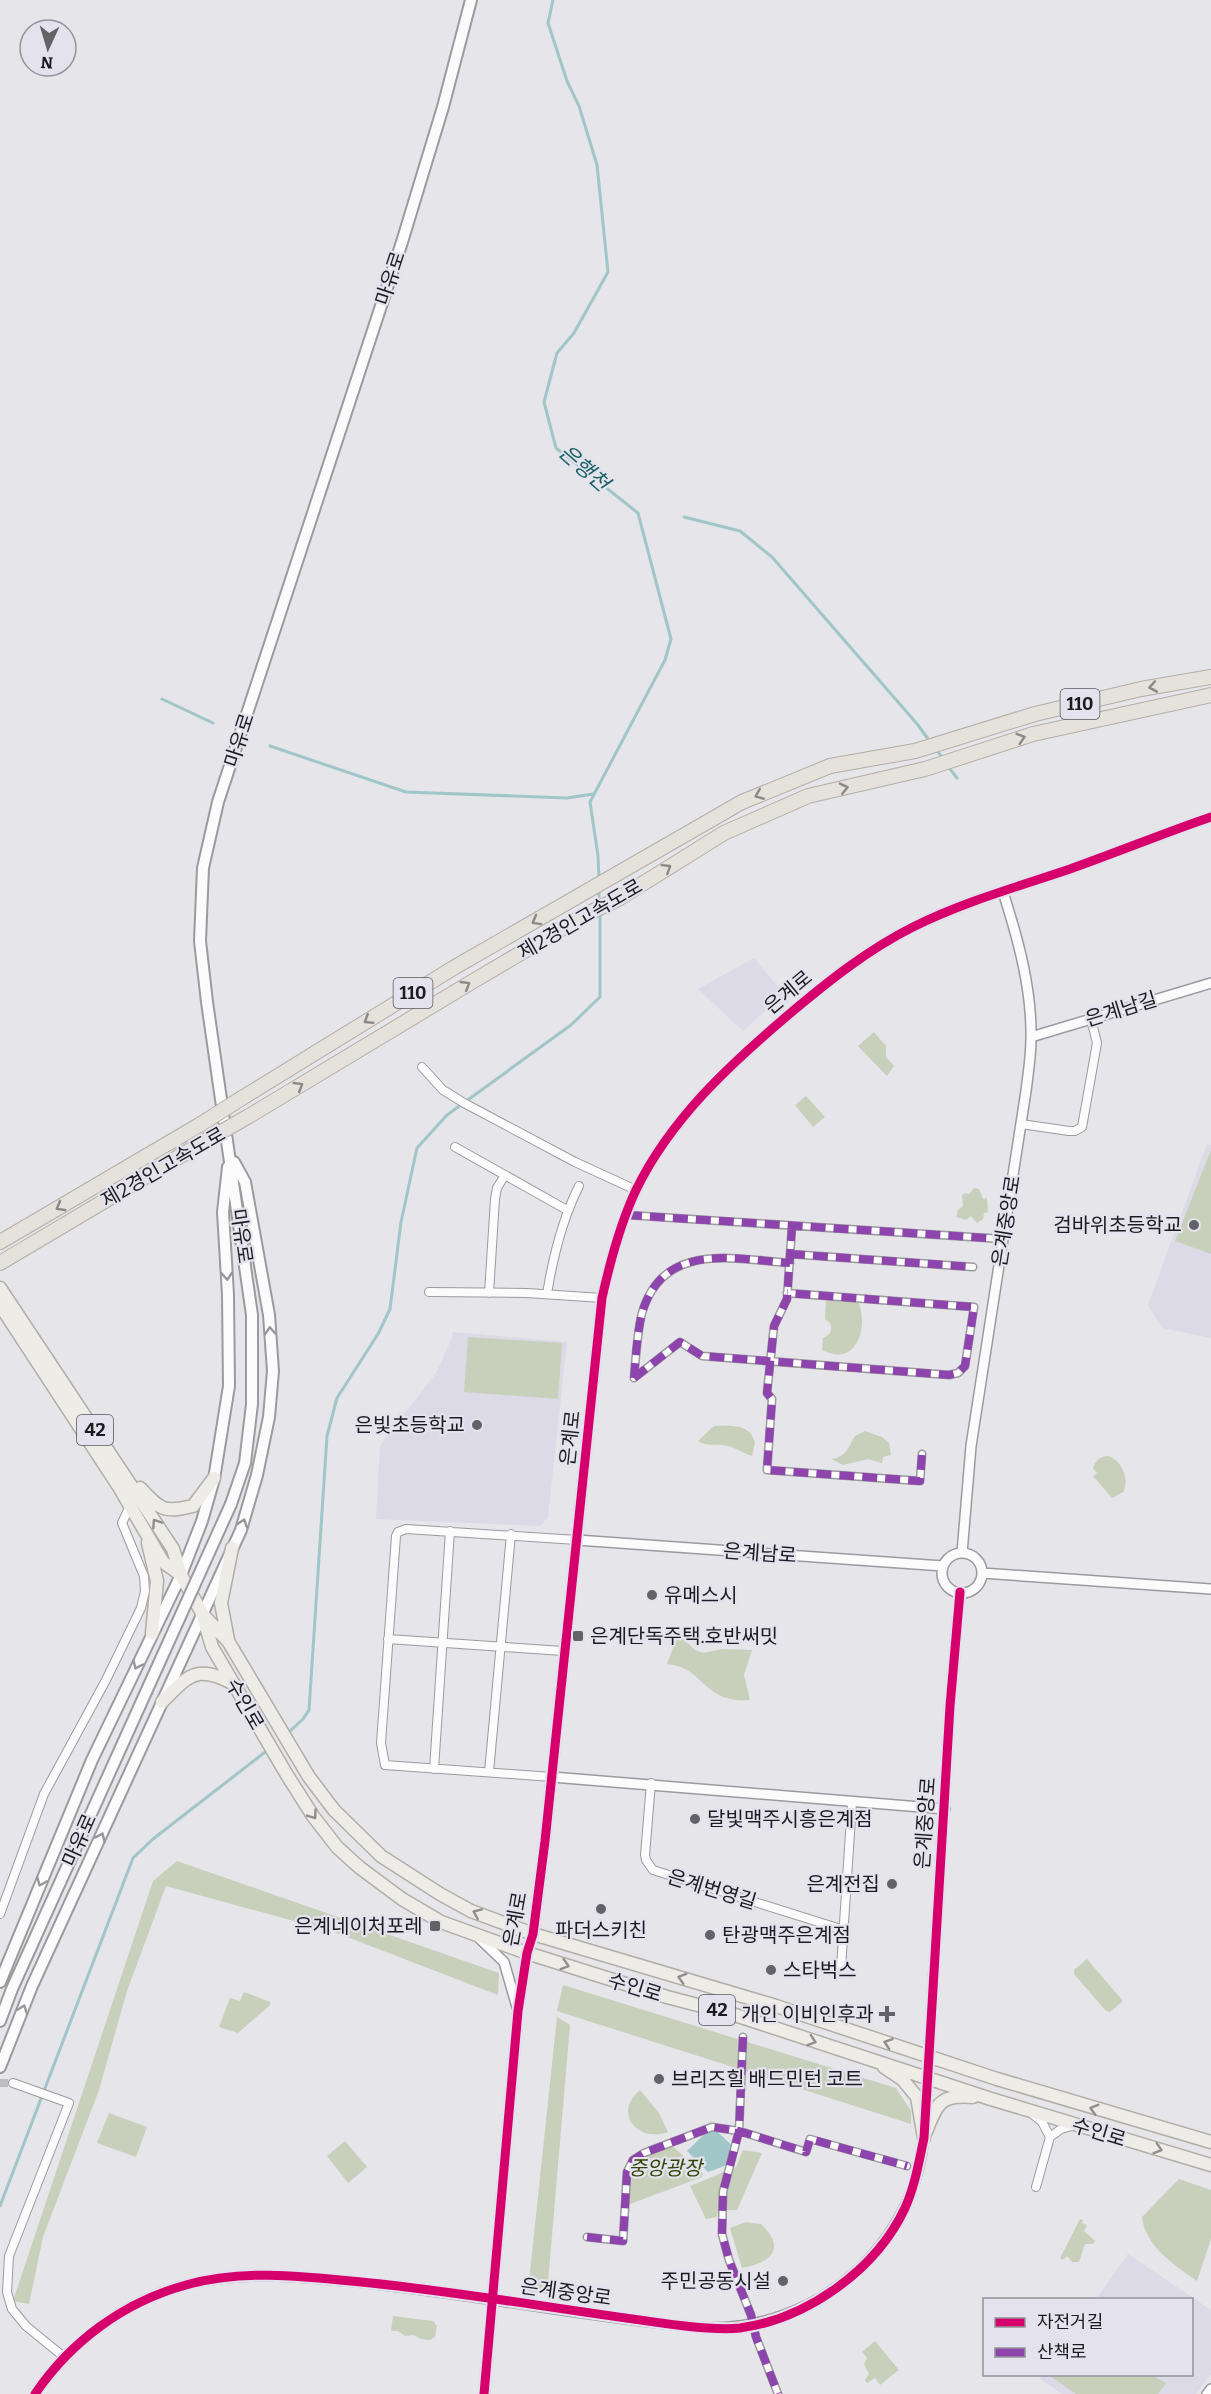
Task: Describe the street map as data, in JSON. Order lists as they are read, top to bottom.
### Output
{
  "streets": {
    "highway": ["110", "제2경인고속도로"],
    "main road": ["마유로", "42", "수인로"],
    "street": [
      "은계로",
      "은계남길",
      "은계중앙로",
      "은계남로",
      "은계번영길"
    ]
  },
  "crossings": [
    ["은계로", "은계중앙로"],
    ["은계로", "은계남로"],
    ["은계로", "수인로"],
    ["은계남길", "은계중앙로"],
    ["은계중앙로", "은계남로"],
    ["은계중앙로", "수인로"]
  ],
  "water": ["은행천"],
  "parks": ["중앙광장"],
  "places": {
    "other": [
      "검바위초등학교",
      "은빛초등학교",
      "유메스시",
      "달빛맥주시흥은계점",
      "은계전집",
      "파더스키친",
      "탄광맥주은계점",
      "스타벅스",
      "브리즈힐 배드민턴 코트",
      "주민공동시설"
    ],
    "transit": ["은계단독주택.호반써밋", "은계네이처포레"],
    "health": ["개인 이비인후과"]
  },
  "legend": ["자전거길", "산책로"],
  "north": "bottom"
}
